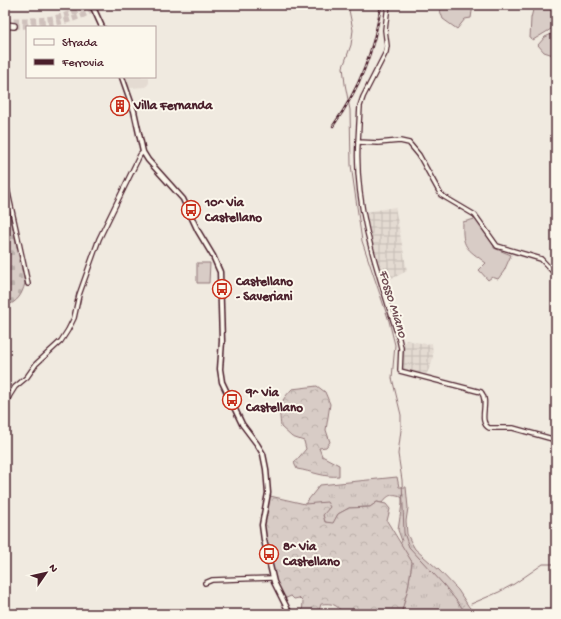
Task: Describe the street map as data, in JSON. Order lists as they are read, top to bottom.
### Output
{
  "water": ["Fosso Miano"],
  "places": {
    "building": ["Villa Fernanda"],
    "bus stop": [
      "10^ Via Castellano",
      "Castellano - Saveriani",
      "9^ Via Castellano",
      "8^ Via Castellano"
    ]
  },
  "legend": ["Strada", "Ferrovia"],
  "north": "top right"
}
